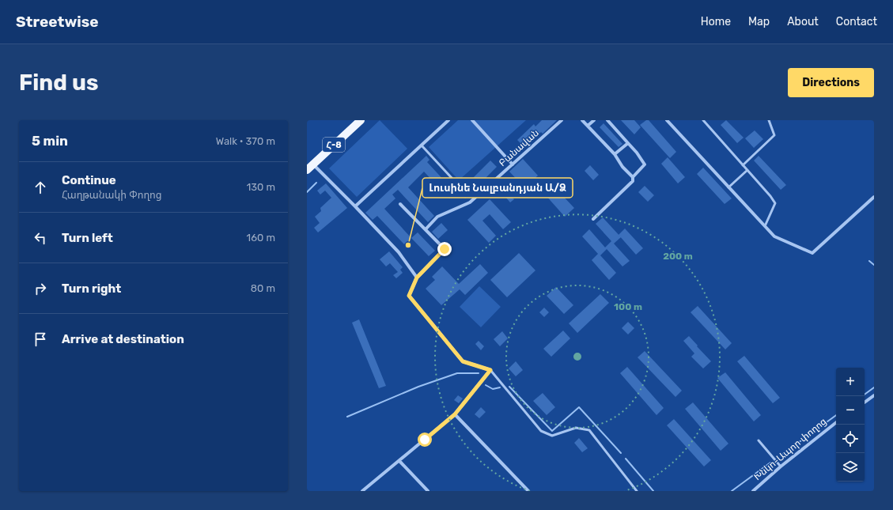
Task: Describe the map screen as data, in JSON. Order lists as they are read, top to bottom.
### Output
{
  "streets": {
    "main road": ["Հ-8"],
    "street": ["Բանավան", "Խնկո-Ապոր փողոց"]
  },
  "places": ["Լուսինե Նալբանդյան Ա/Ձ"],
  "page": {
    "header": "Streetwise",
    "nav": [
      "Home",
      "Map",
      "About",
      "Contact"
    ],
    "buttons": "Directions",
    "title": "Find us",
    "heading": ["5 min", "Walk · 370 m"],
    "list": [
      ["Continue", "Հաղթանակի Փողոց", "130 m"],
      ["Turn left", "160 m"],
      ["Turn right", "80 m"],
      "Arrive at destination"
    ],
    "map_buttons": ["+", "−"]
  },
  "rings": ["200 m", "100 m"]
}
